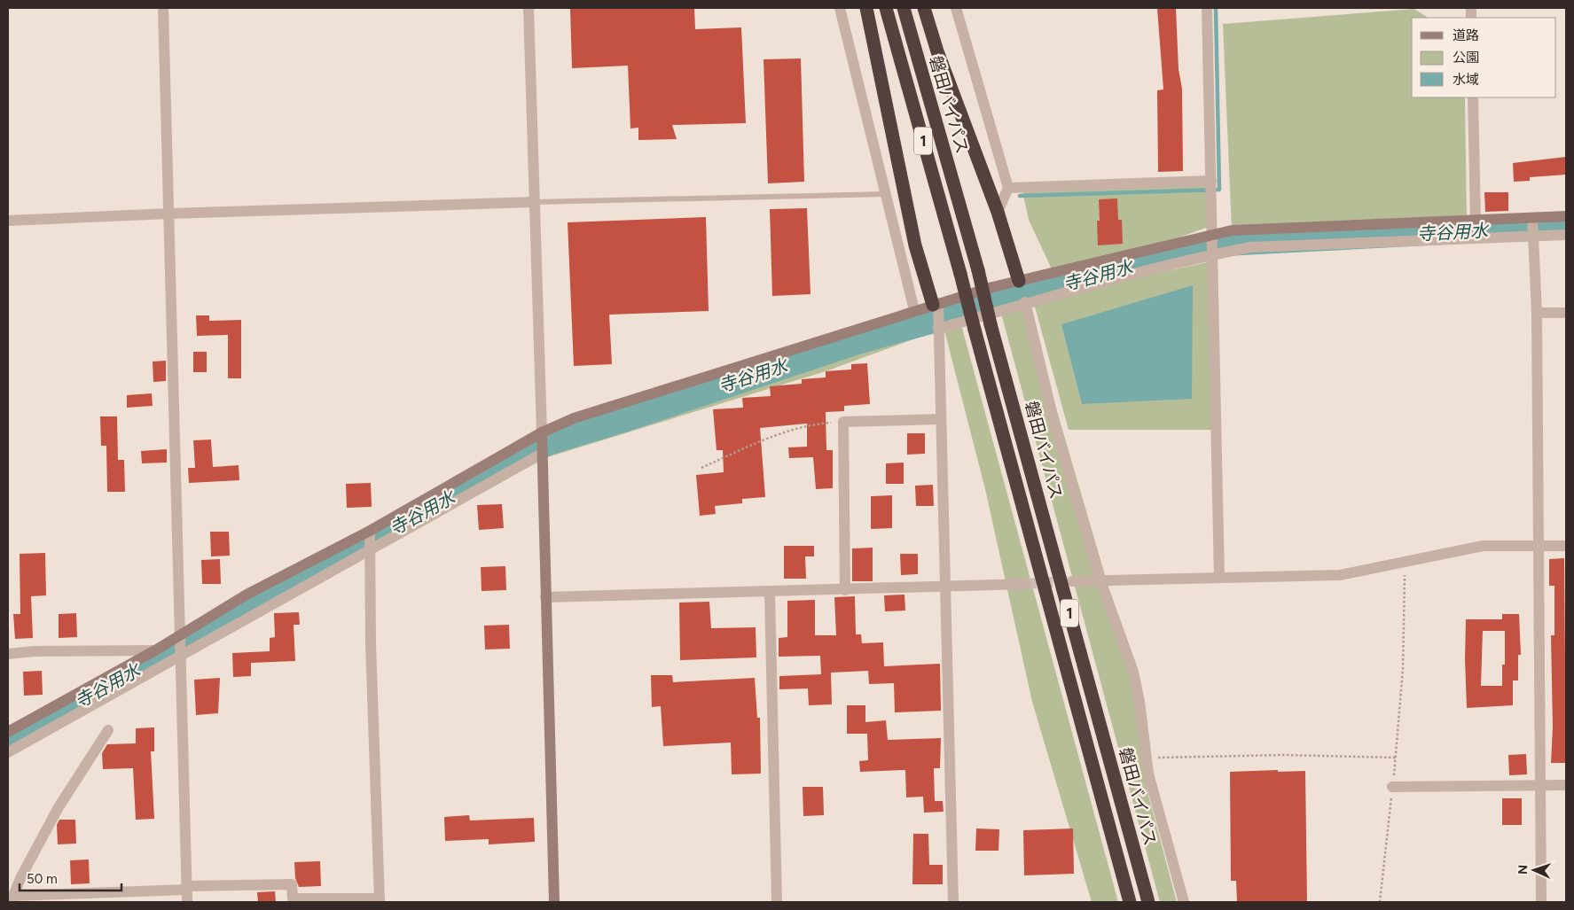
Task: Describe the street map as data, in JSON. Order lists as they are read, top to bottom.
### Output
{
  "streets": {
    "highway": ["磐田バイパス", "1"]
  },
  "water": ["寺谷用水"],
  "legend": ["道路", "公園", "水域"],
  "scale_bar": "50 m",
  "north": "left"
}
